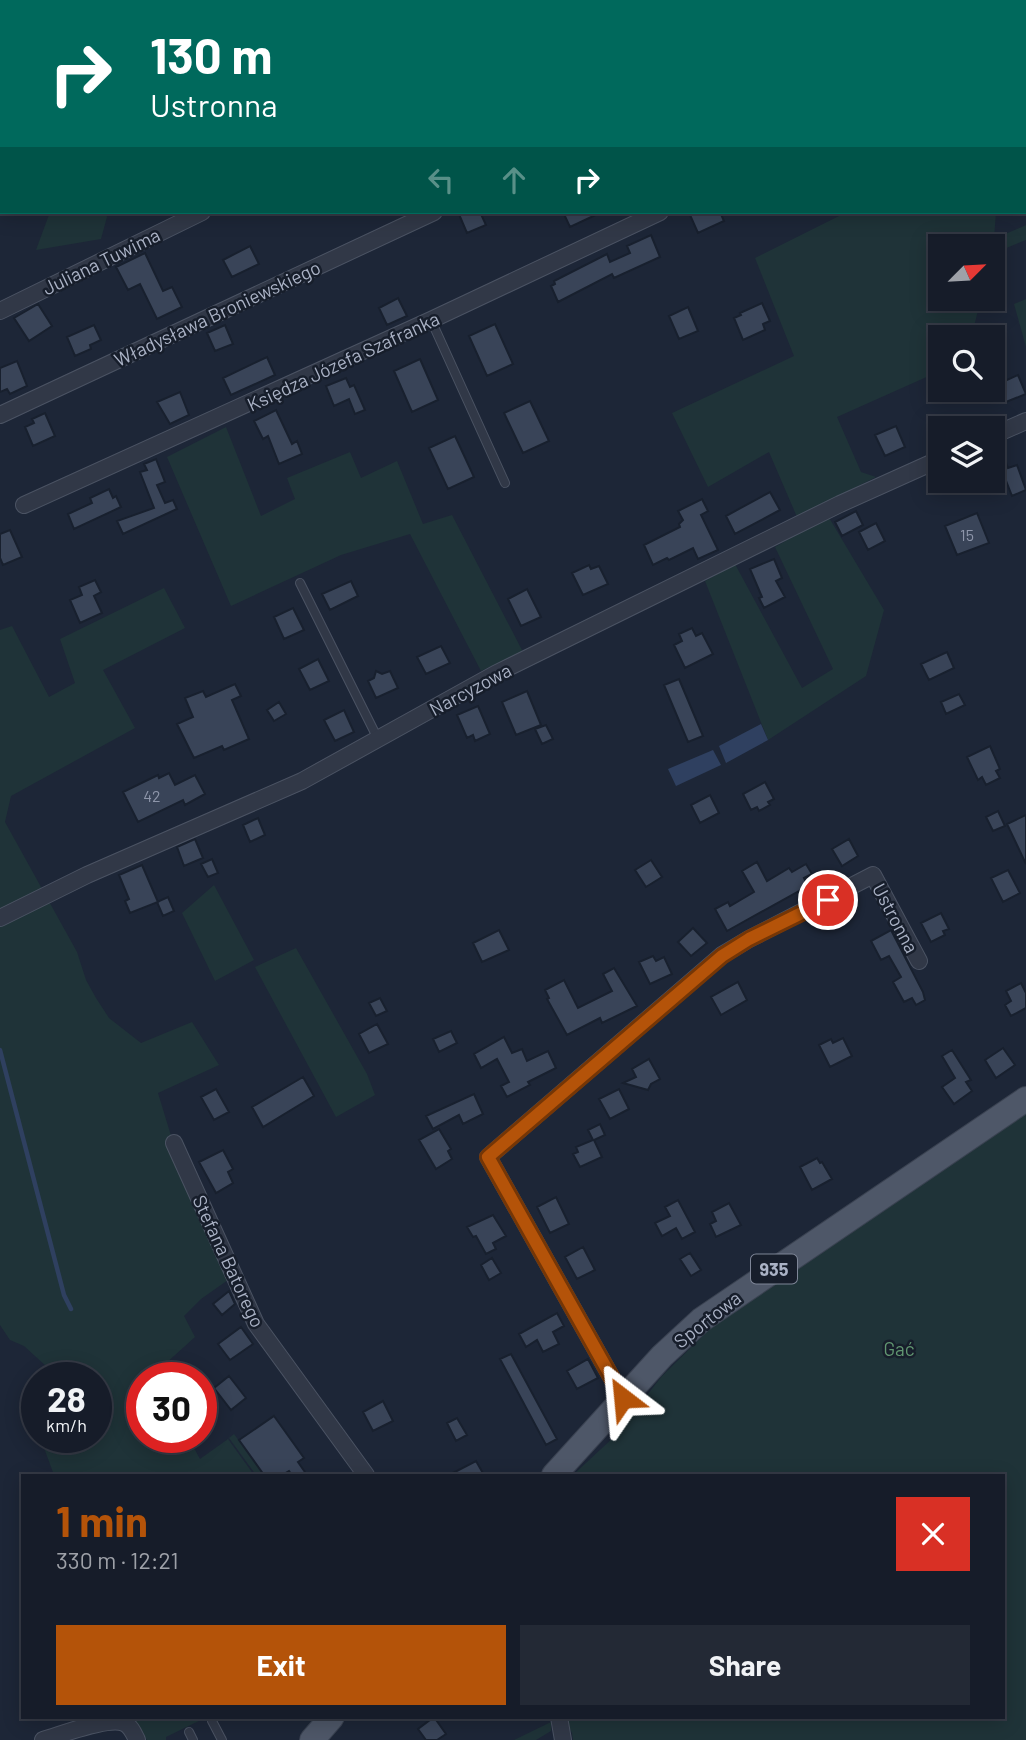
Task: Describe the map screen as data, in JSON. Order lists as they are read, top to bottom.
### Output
{
  "streets": {
    "main road": ["935", "Sportowa"],
    "street": [
      "Juliana Tuwima",
      "Władysława Broniewskiego",
      "Księdza Józefa Szafranka",
      "Narcyzowa",
      "Ustronna",
      "Stefana Batorego"
    ]
  },
  "crossings": [
    ["Ustronna", "Sportowa"]
  ],
  "parks": ["Gać"],
  "house_numbers": ["15", "42"],
  "north": "top right",
  "page": {
    "turn": ["130 m", "Ustronna"],
    "speed": "28 km/h",
    "limit": "30",
    "heading": ["1 min", "330 m · 12:21"],
    "buttons": ["Exit", "Share"]
  }
}
